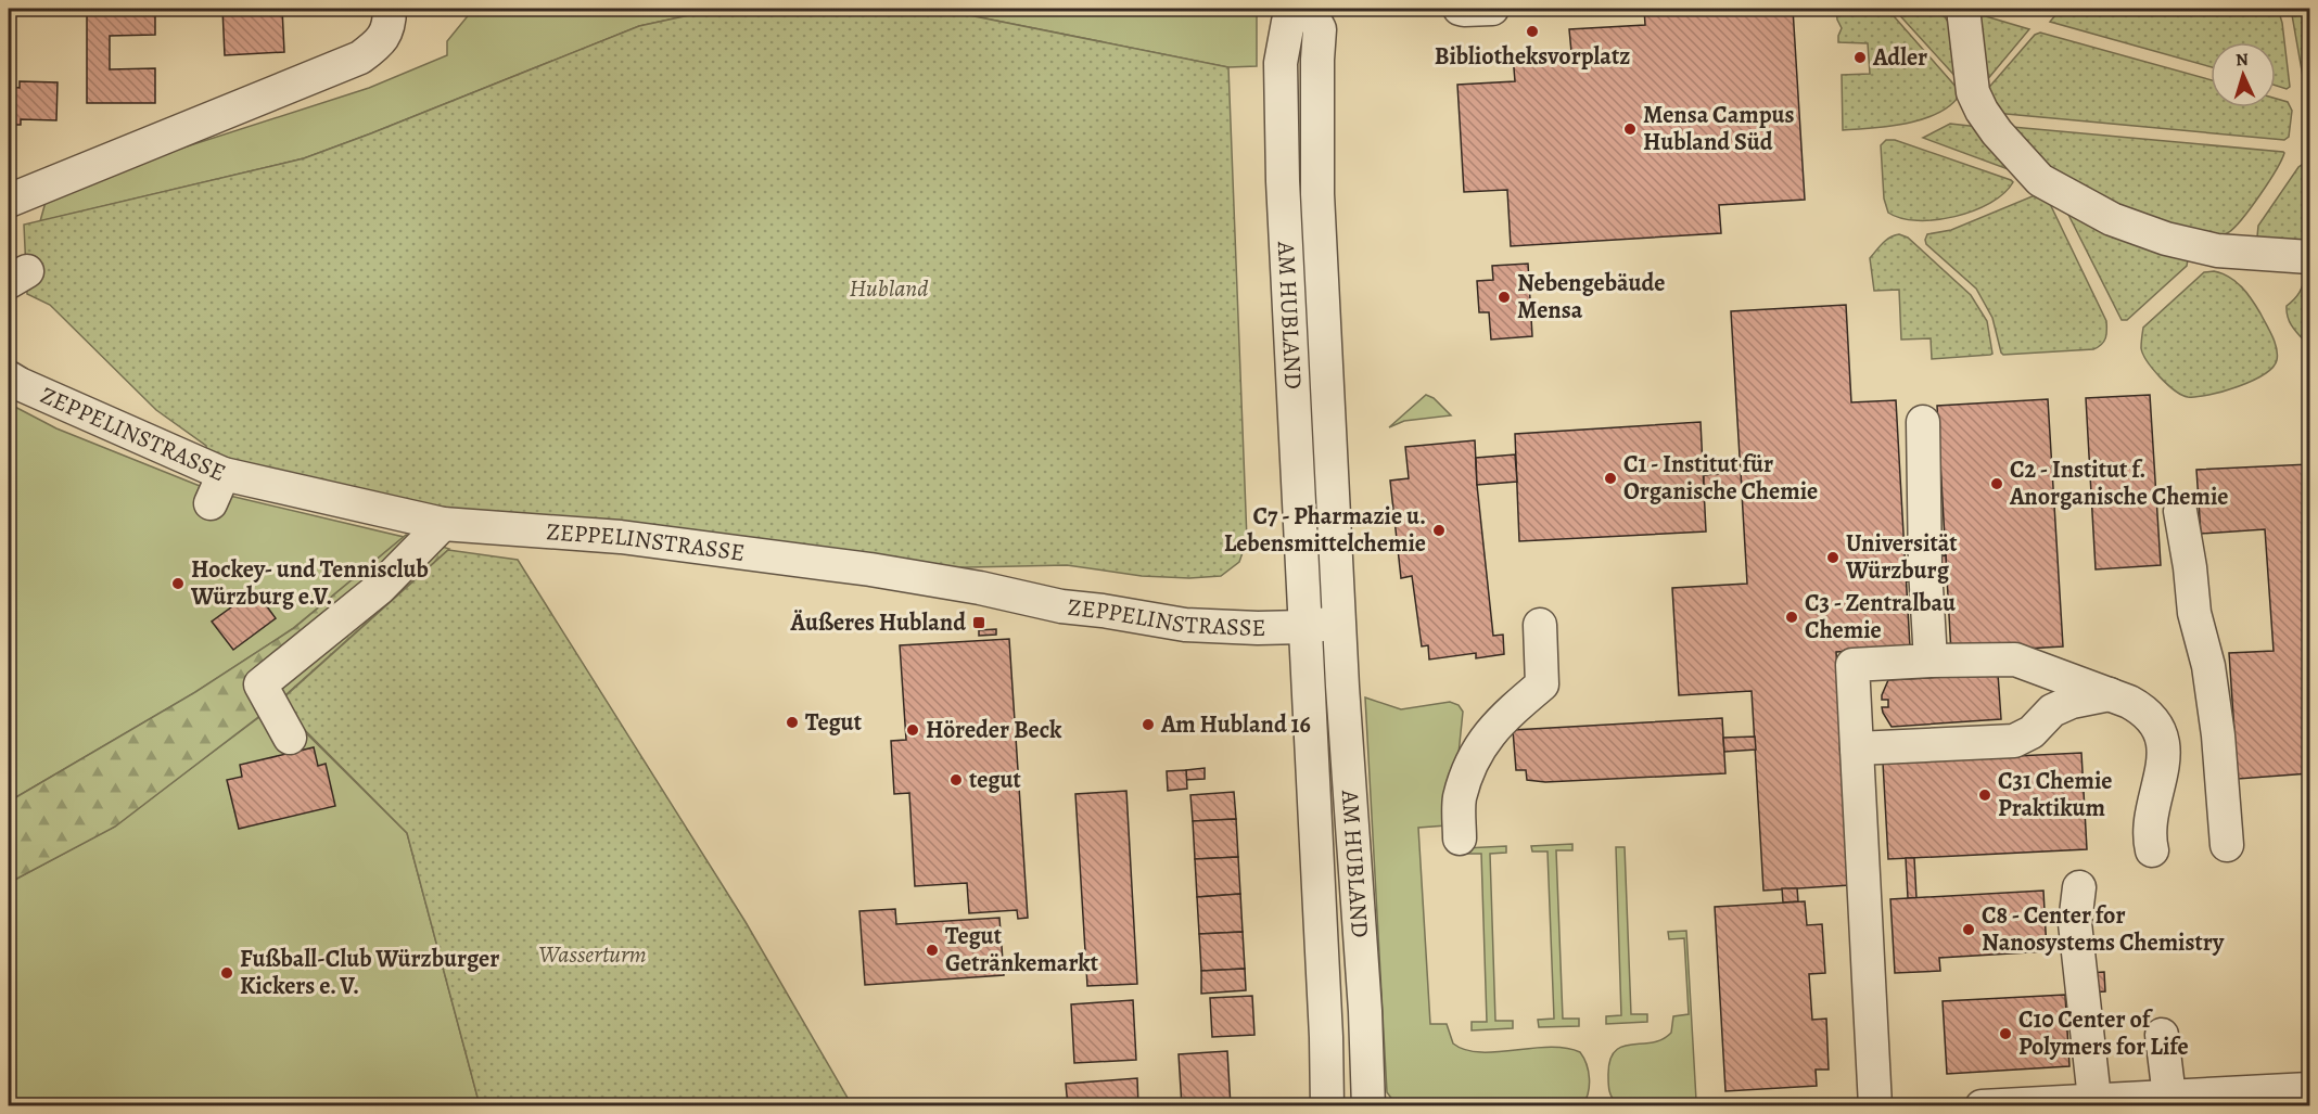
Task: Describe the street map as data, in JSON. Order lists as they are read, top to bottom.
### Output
{
  "streets": {
    "street": ["AM HUBLAND", "ZEPPELINSTRASSE"]
  },
  "crossings": [
    ["AM HUBLAND", "ZEPPELINSTRASSE"]
  ],
  "parks": ["Hubland", "Wasserturm"],
  "places": {
    "other": [
      "Bibliotheksvorplatz",
      "Adler",
      "Mensa Campus Hubland Süd",
      "Nebengebäude Mensa",
      "C1 - Institut für Organische Chemie",
      "C2 - Institut f. Anorganische Chemie",
      "C7 - Pharmazie u. Lebensmittelchemie",
      "Universität Würzburg",
      "Hockey- und Tennisclub Würzburg e.V.",
      "C3 - Zentralbau Chemie",
      "Tegut",
      "Am Hubland 16",
      "Höreder Beck",
      "tegut",
      "C31 Chemie Praktikum",
      "C8 - Center for Nanosystems Chemistry",
      "Tegut Getränkemarkt",
      "Fußball-Club Würzburger Kickers e. V.",
      "C10 Center of Polymers for Life"
    ],
    "transit": ["Äußeres Hubland"]
  },
  "north": "top"
}
